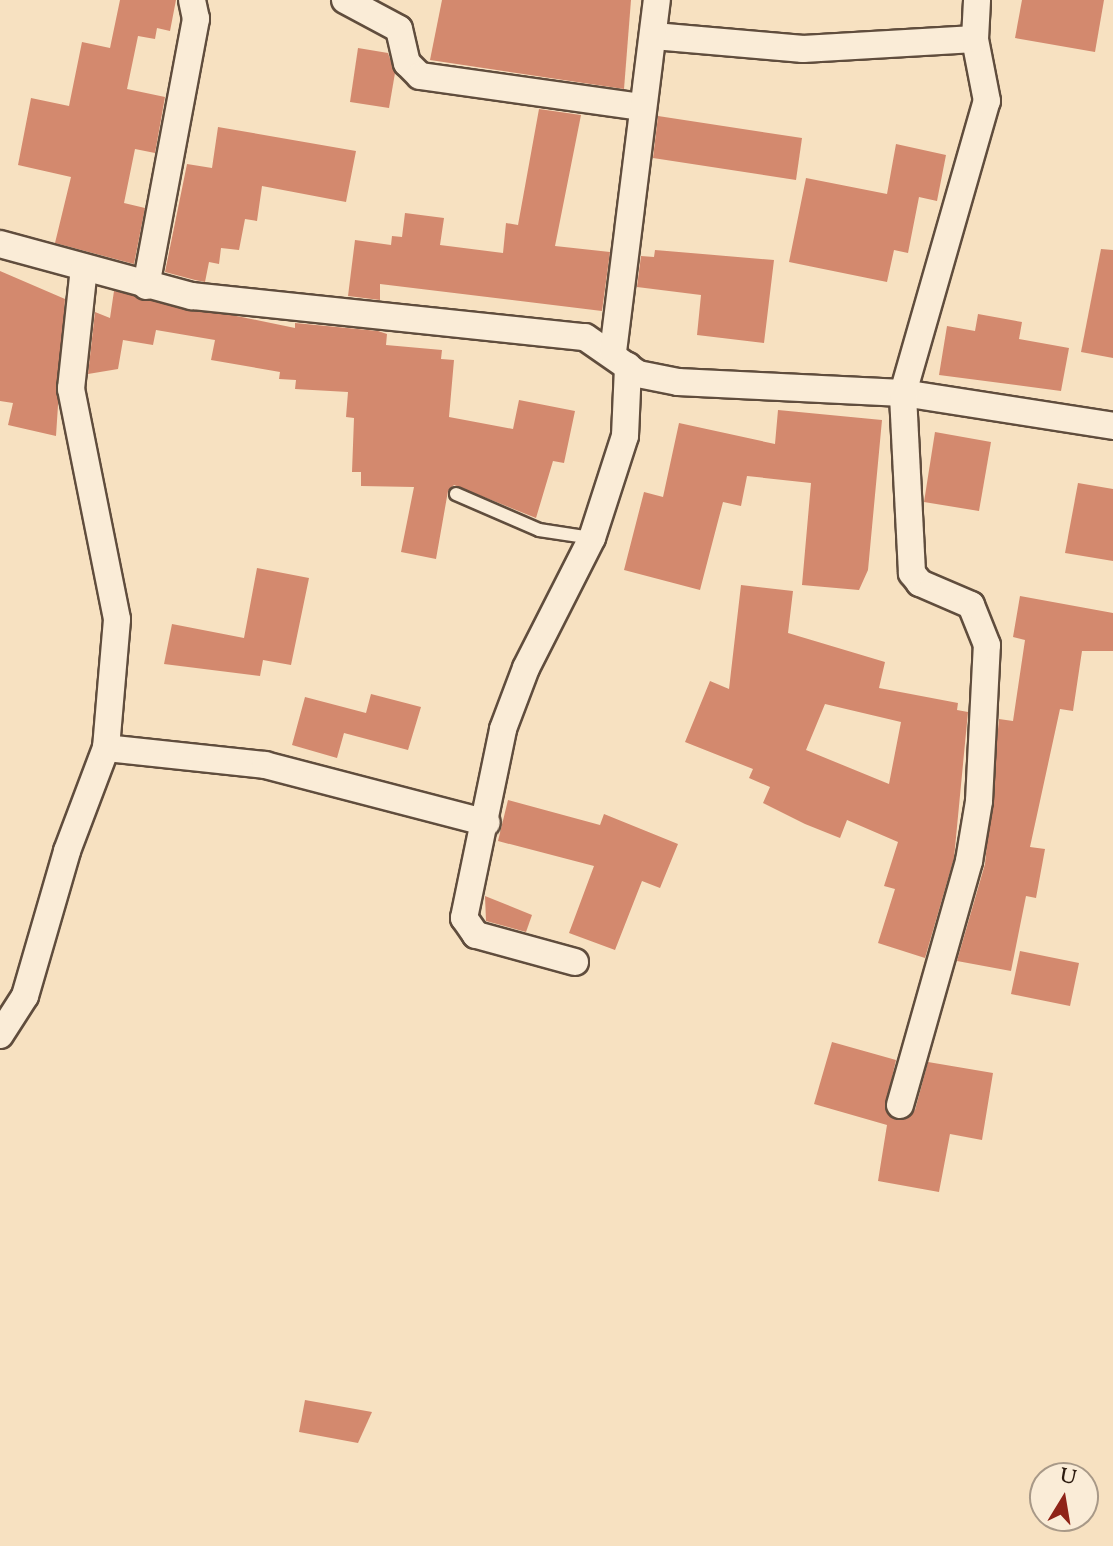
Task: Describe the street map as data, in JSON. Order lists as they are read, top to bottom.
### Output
{
  "north": "top"
}
